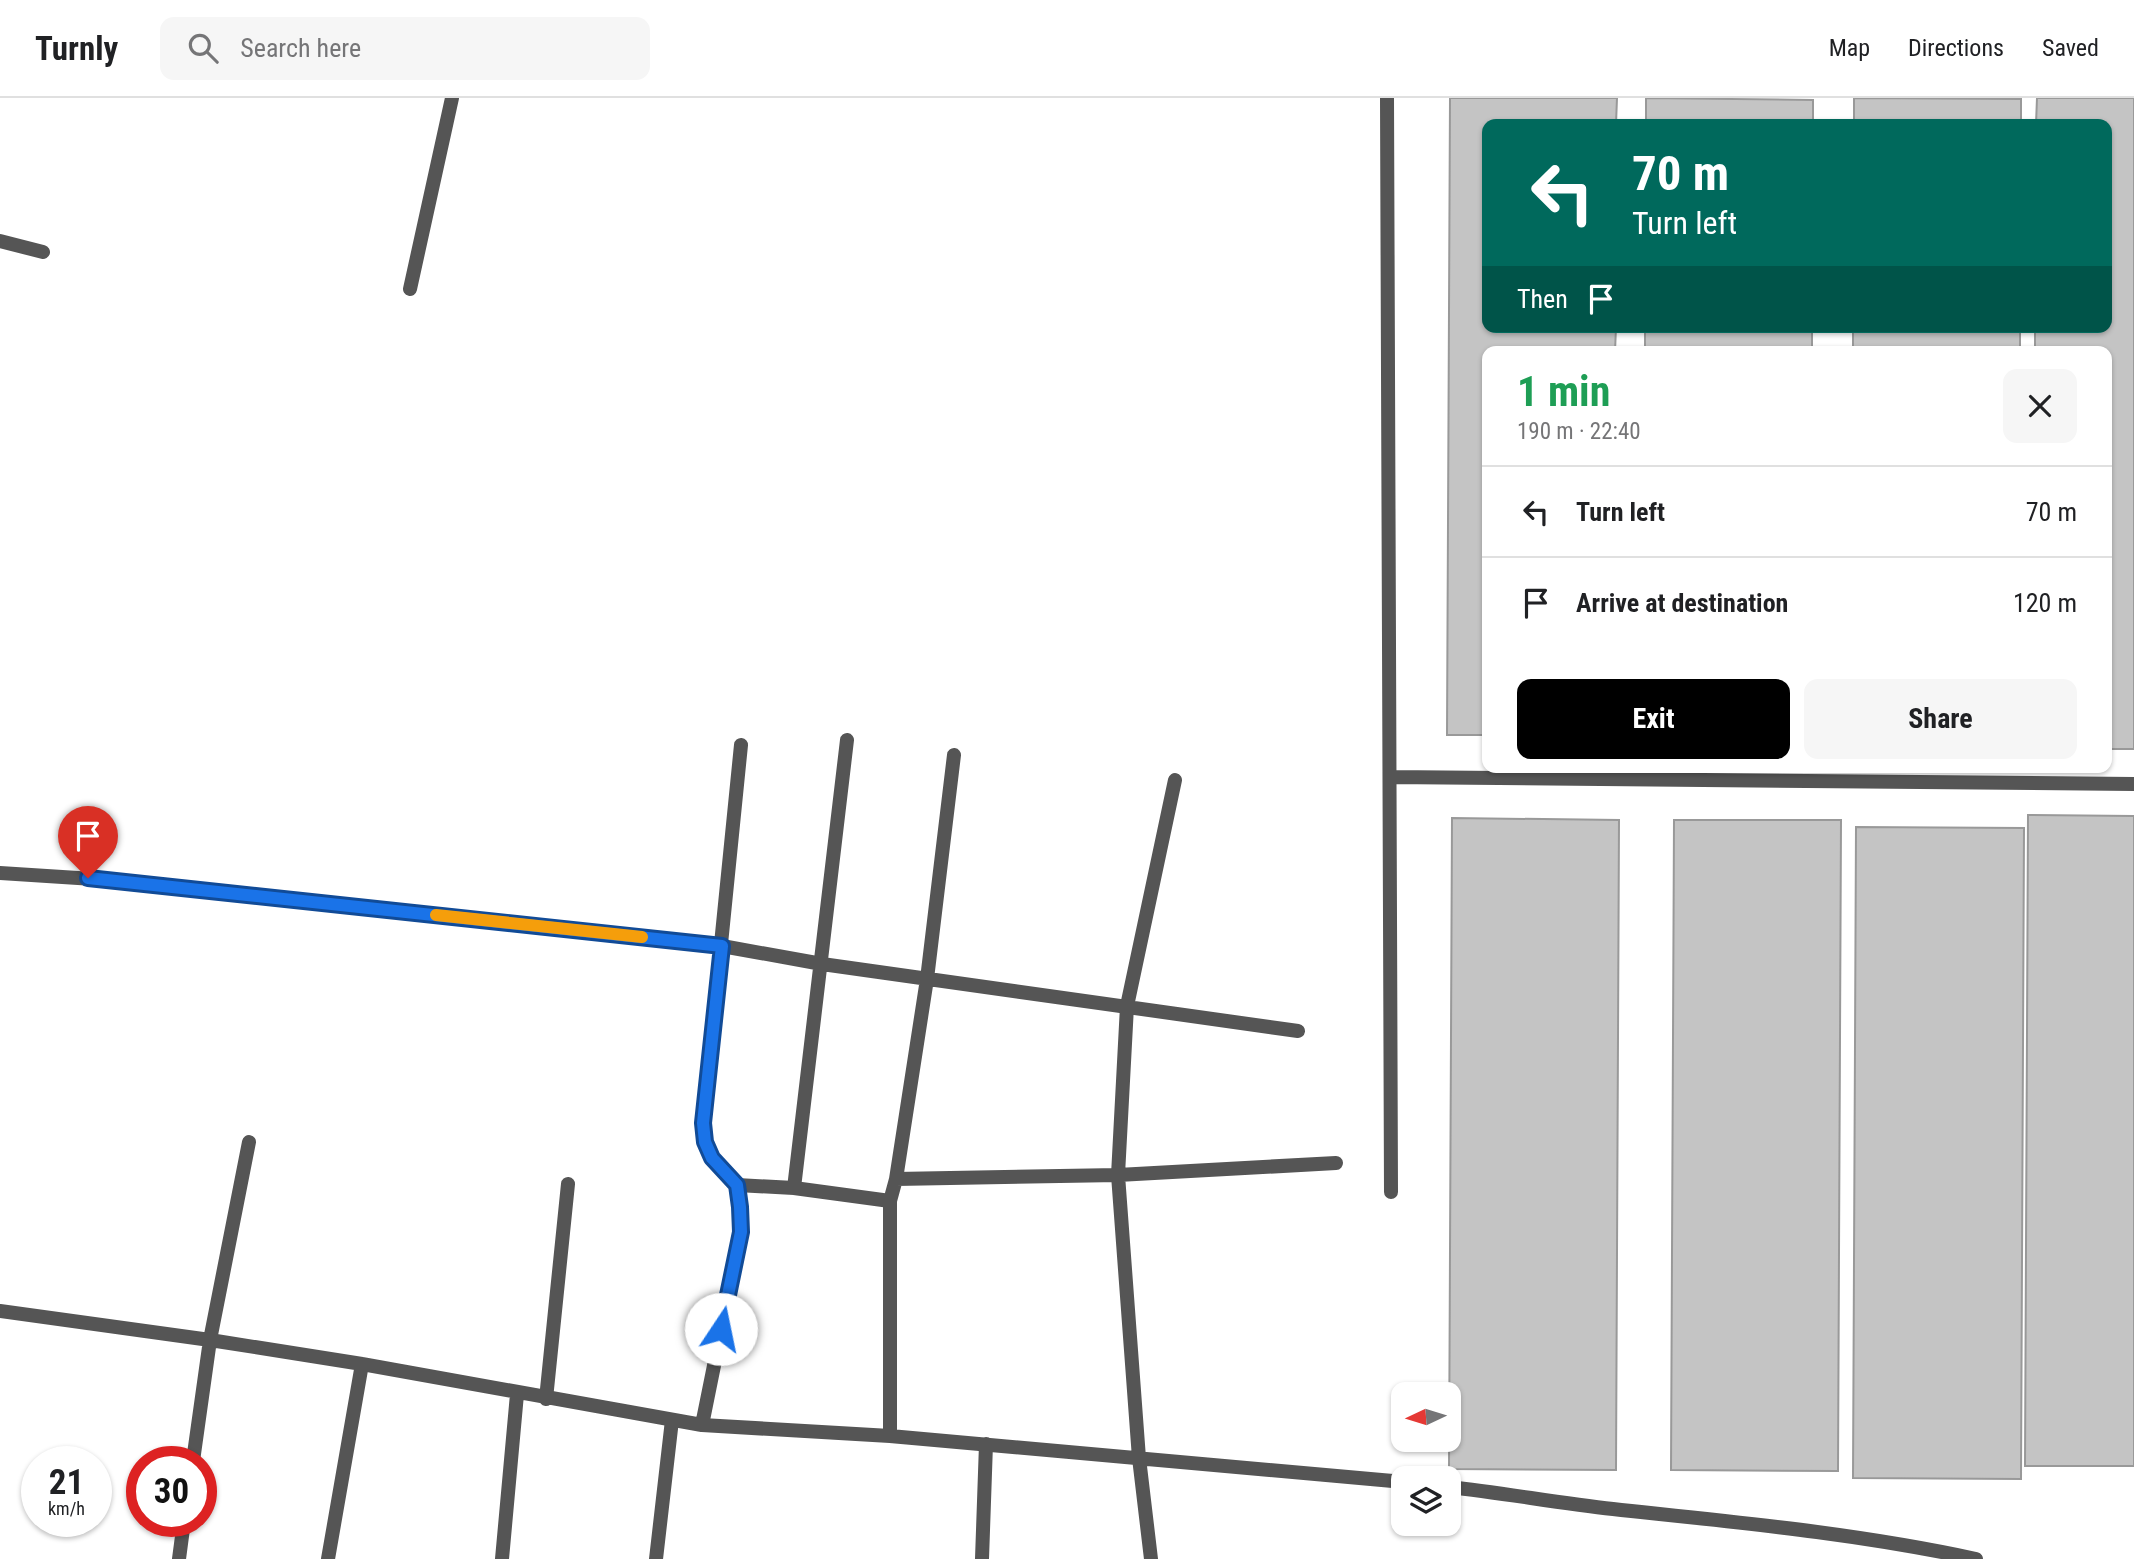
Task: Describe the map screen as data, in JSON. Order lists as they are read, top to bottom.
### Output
{
  "north": "left",
  "page": {
    "header": "Turnly",
    "search": "Search here",
    "nav": ["Map", "Directions", "Saved"],
    "turn": ["70 m", "Turn left"],
    "then": "Then",
    "heading": ["1 min", "190 m · 22:40"],
    "list": [
      {
        "name": "Turn left",
        "value": "70 m"
      },
      {
        "name": "Arrive at destination",
        "value": "120 m"
      }
    ],
    "buttons": ["Exit", "Share"],
    "speed": "21 km/h",
    "limit": "30"
  }
}
